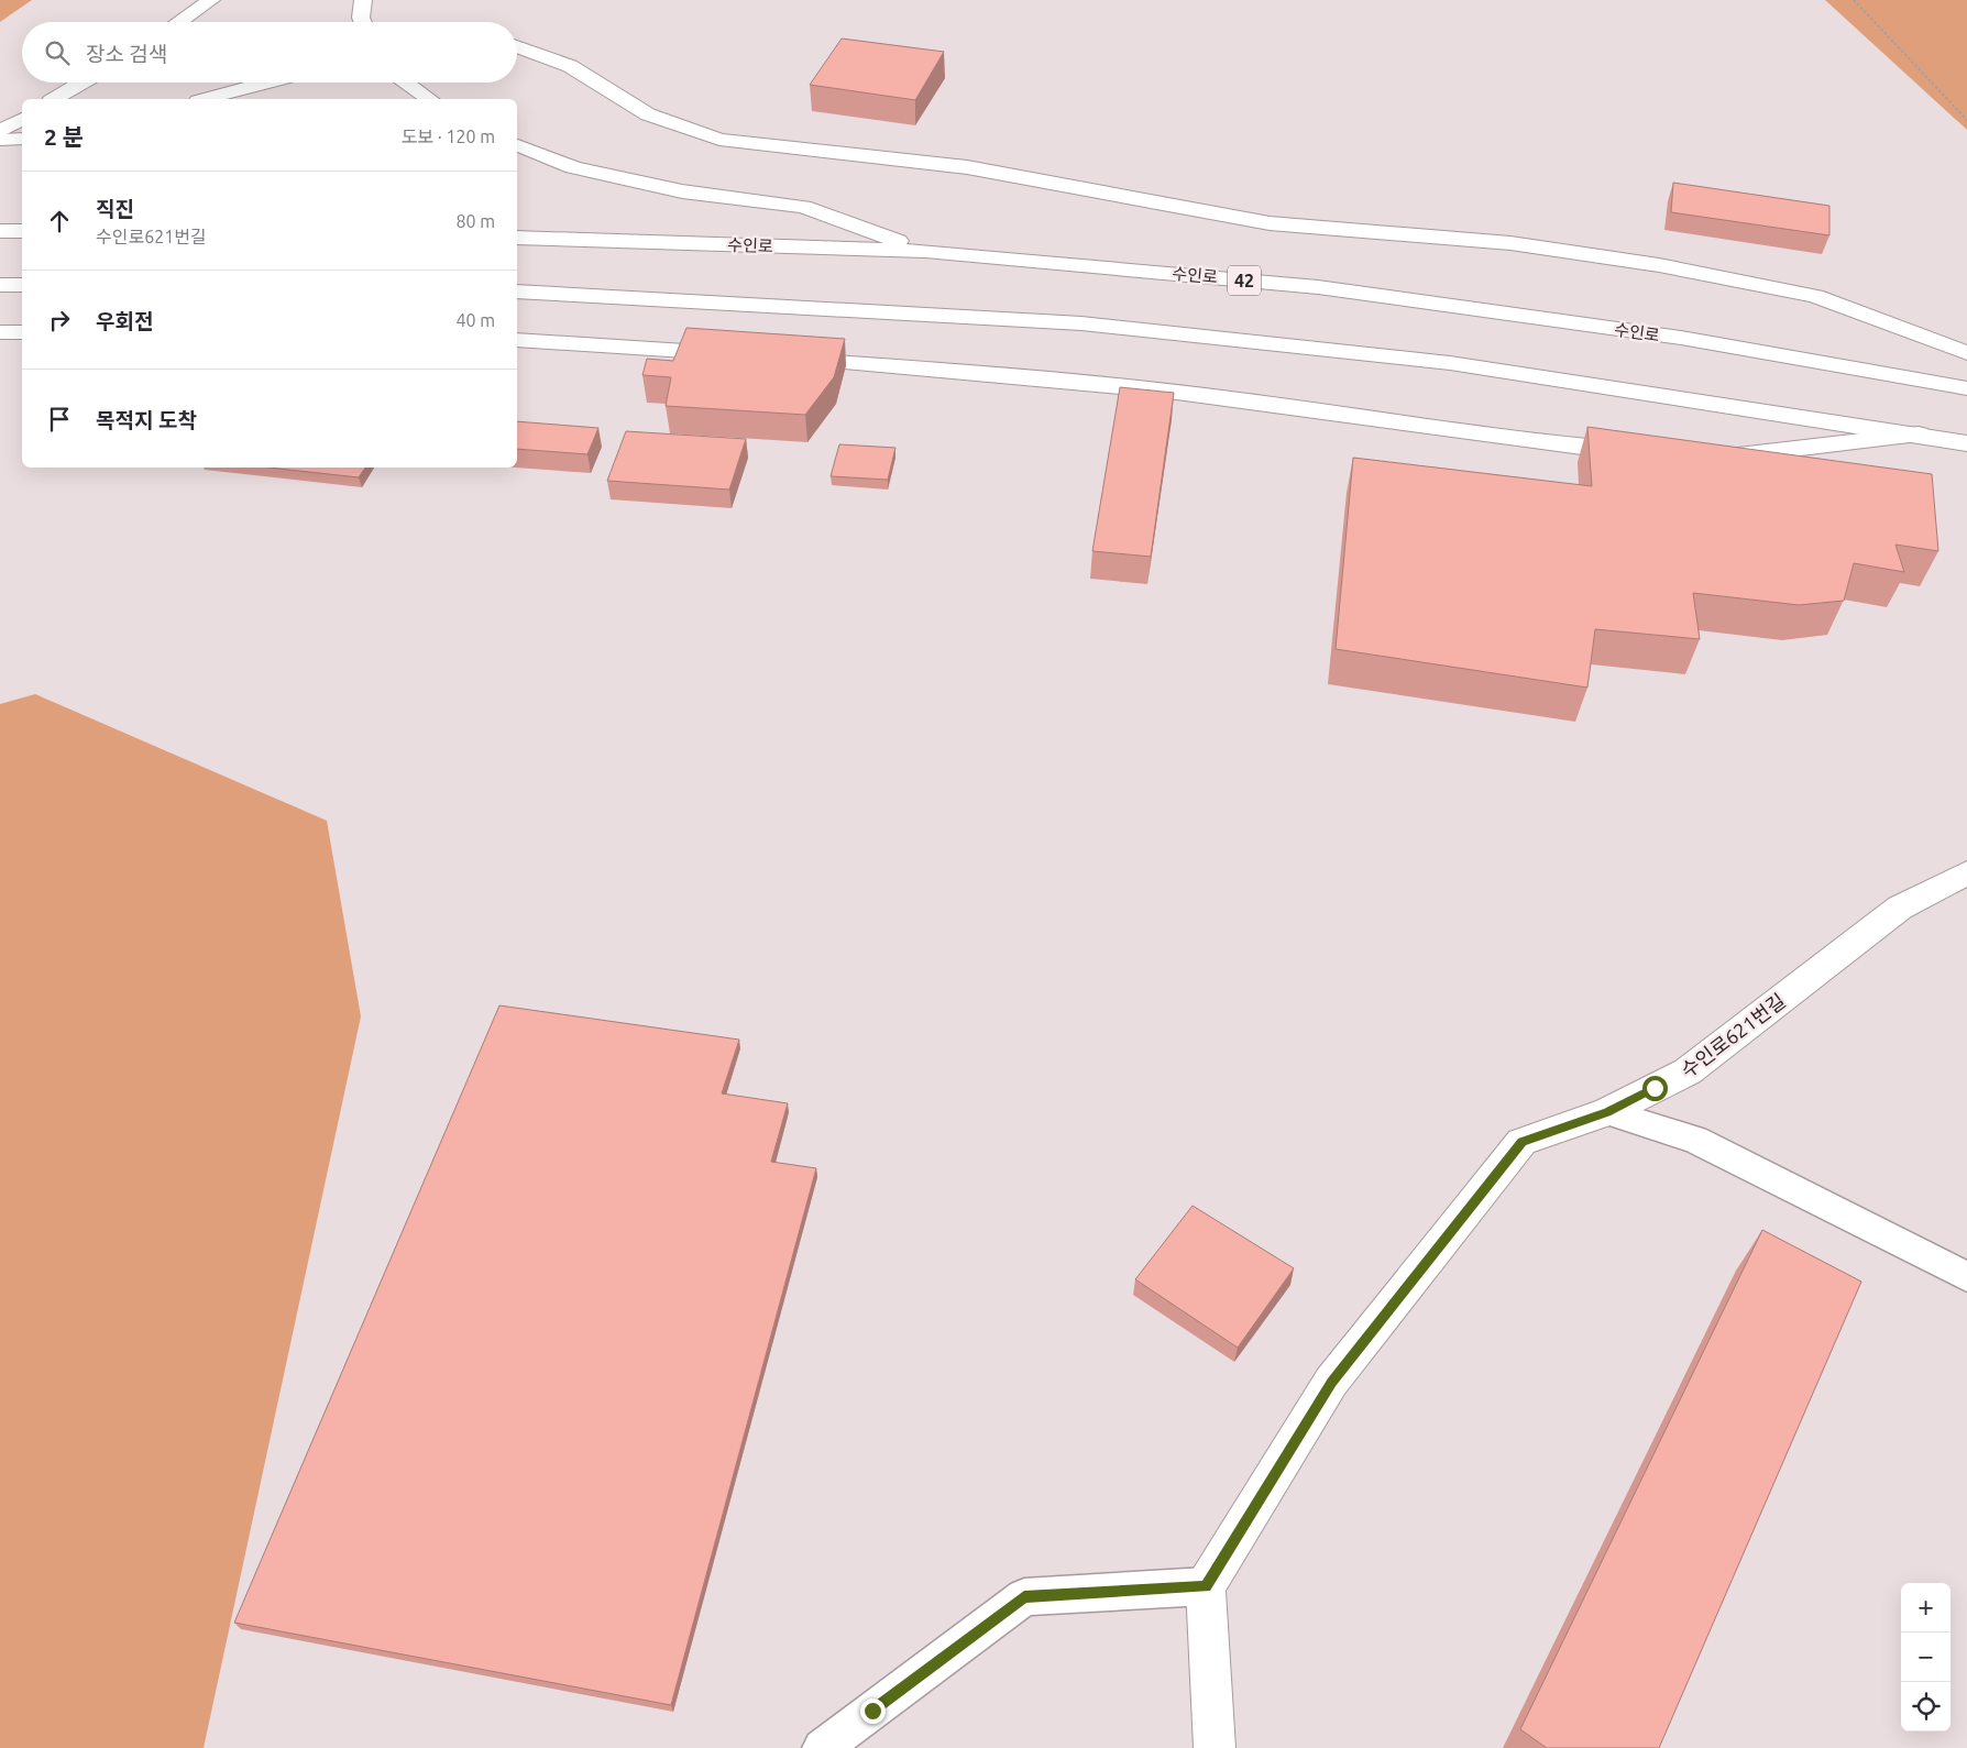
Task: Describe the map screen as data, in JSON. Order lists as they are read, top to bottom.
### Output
{
  "streets": {
    "main road": ["수인로", "42", "수인로621번길"]
  },
  "page": {
    "search": "장소 검색",
    "heading": ["2 분", "도보 · 120 m"],
    "list": [
      ["직진", "수인로621번길", "80 m"],
      ["우회전", "40 m"],
      "목적지 도착"
    ],
    "map_buttons": ["+", "−"]
  }
}
